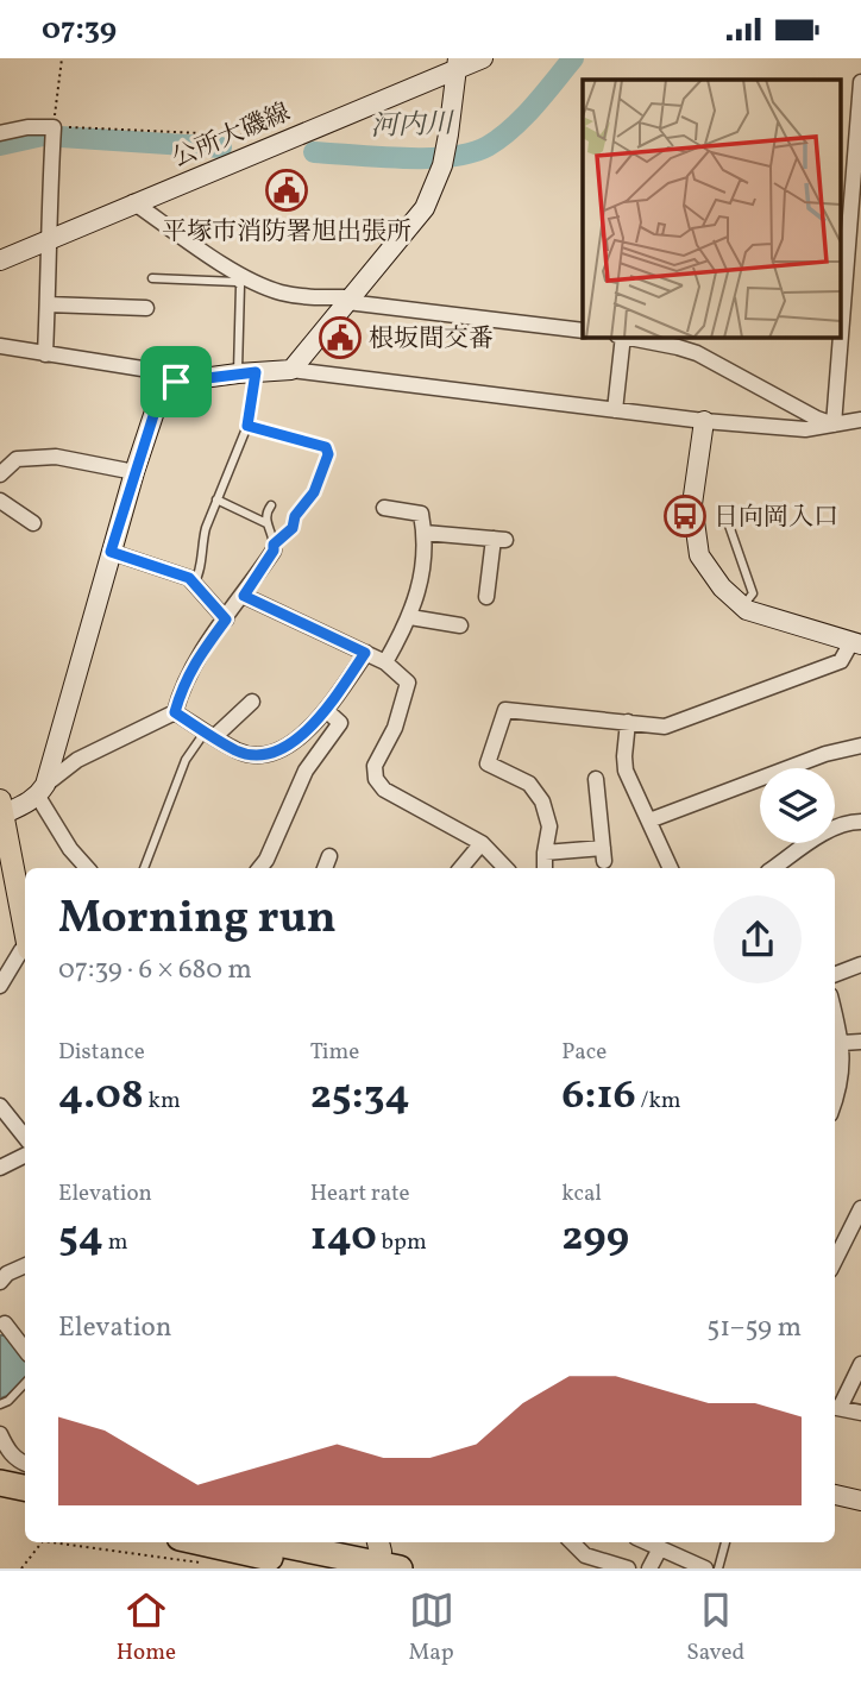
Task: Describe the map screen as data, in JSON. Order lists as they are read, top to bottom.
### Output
{
  "streets": {
    "street": ["公所大磯線"]
  },
  "water": ["河内川"],
  "places": {
    "public building": ["平塚市消防署旭出張所", "根坂間交番"],
    "bus stop": ["日向岡入口"]
  },
  "page": {
    "status": "07:39",
    "heading": ["Morning run", "07:39 · 6 × 680 m"],
    "stats": [
      ["Distance", "4.08 km"],
      ["Time", "25:34"],
      ["Pace", "6:16 /km"],
      ["Elevation", "54 m"],
      ["Heart rate", "140 bpm"],
      ["kcal", "299"]
    ],
    "chart": ["Elevation", "51–59 m"],
    "tabs": ["Home", "Map", "Saved"]
  }
}
